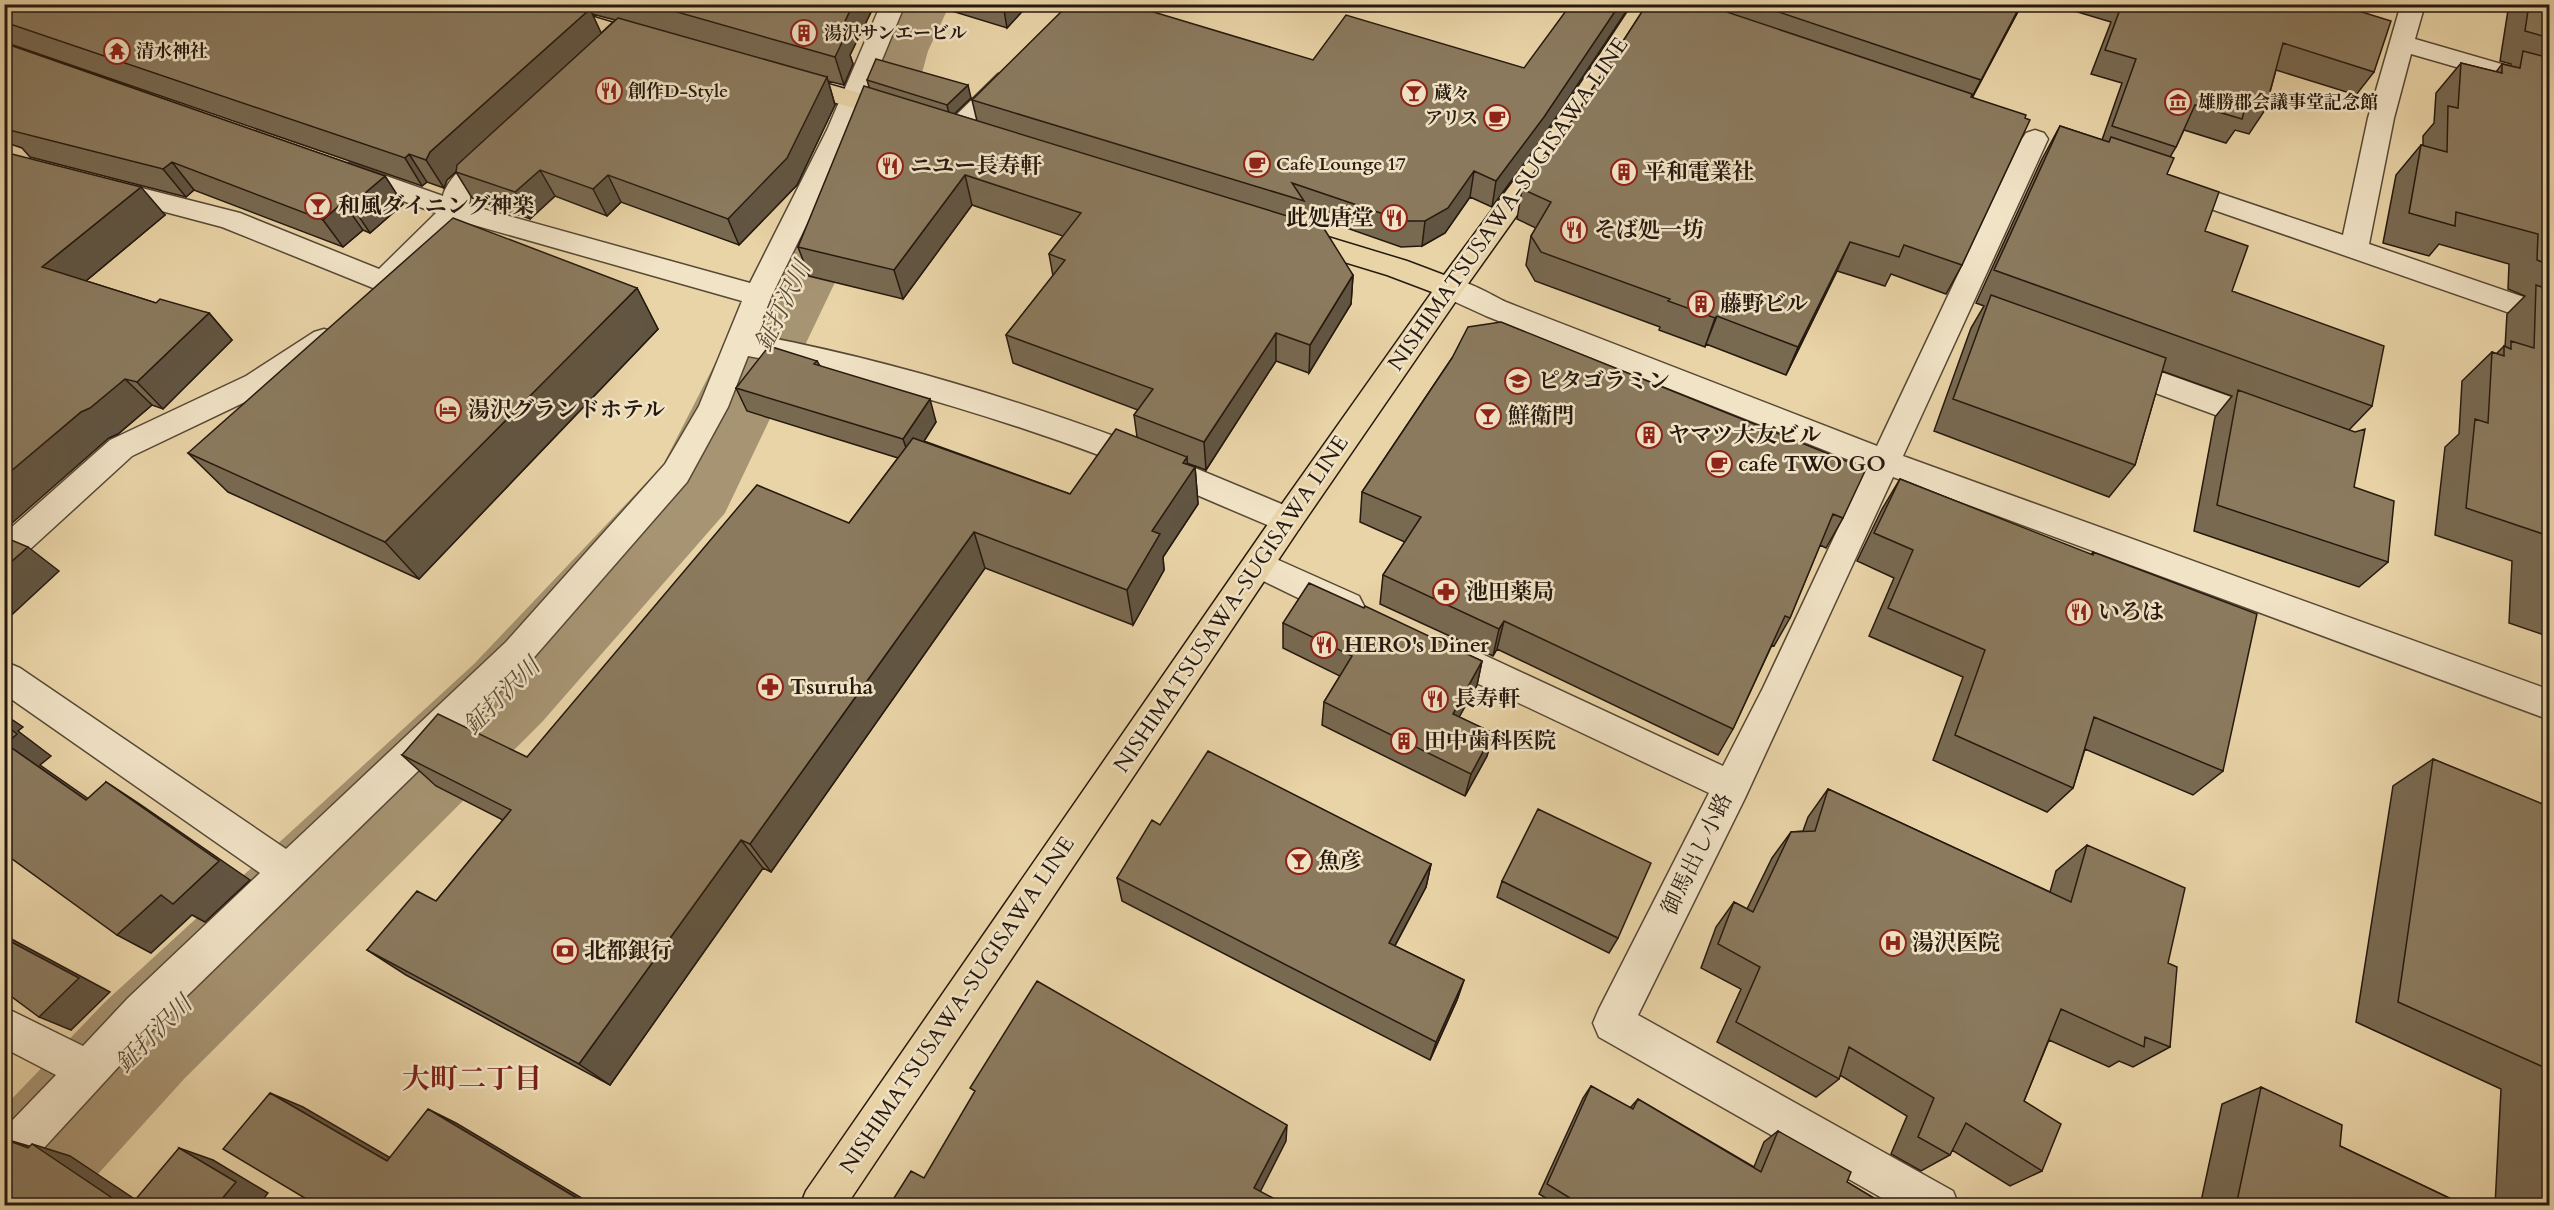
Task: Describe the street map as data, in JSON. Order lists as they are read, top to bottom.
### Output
{
  "streets": {
    "main road": ["NISHIMATSUSAWA-SUGISAWA LINE"],
    "street": ["御馬出し小路"]
  },
  "districts": ["大町二丁目"],
  "water": ["鉦打沢川"],
  "places": {
    "building": [
      "湯沢サンエービル",
      "平和電業社",
      "藤野ビル",
      "ヤマツ大友ビル",
      "田中歯科医院"
    ],
    "temple": ["清水神社"],
    "restaurant": [
      "創作D-Style",
      "ニユー長寿軒",
      "此処唐堂",
      "そば処一坊",
      "いろは",
      "HERO's Diner",
      "長寿軒"
    ],
    "bar": [
      "蔵々",
      "和風ダイニング神楽",
      "鮮衛門",
      "魚彦"
    ],
    "museum": ["雄勝郡会議事堂記念館"],
    "cafe": ["アリス", "Cafe Lounge 17", "cafe TWO GO"],
    "school or university": ["ピタゴラミン"],
    "hotel": ["湯沢グランドホテル"],
    "pharmacy": ["池田薬局", "Tsuruha"],
    "hospital": ["湯沢医院"],
    "bank": ["北都銀行"]
  }
}
